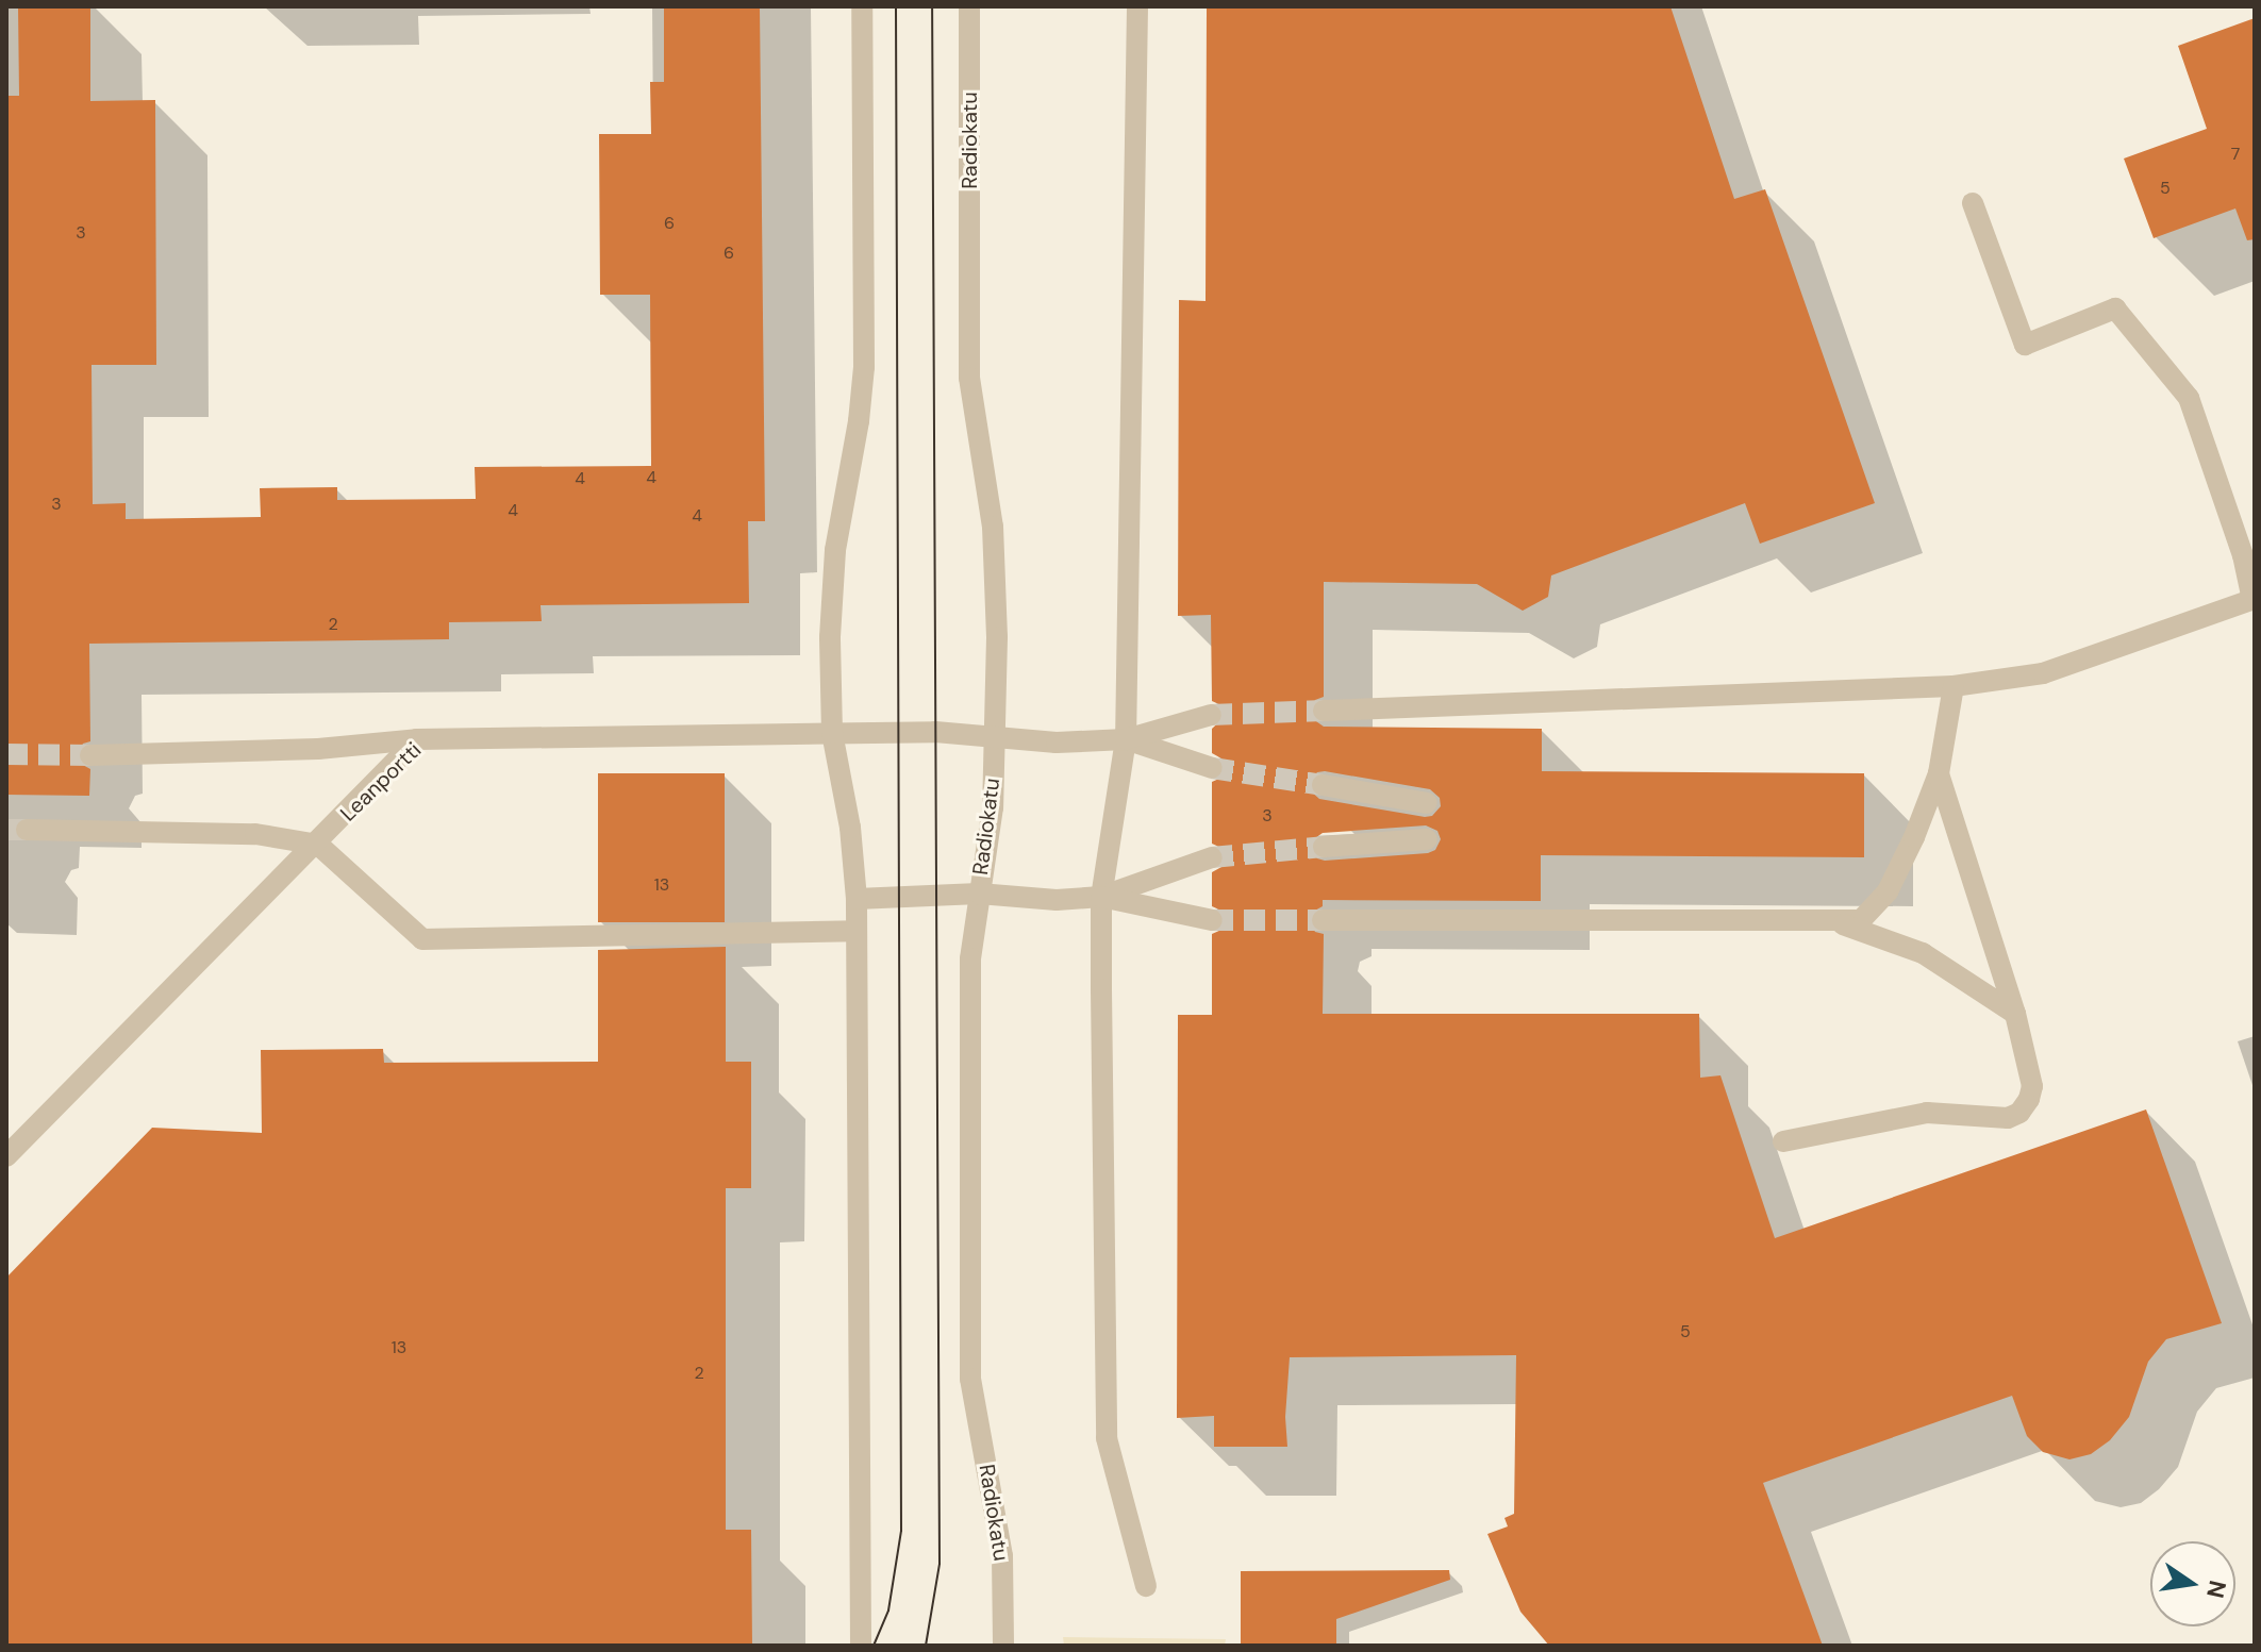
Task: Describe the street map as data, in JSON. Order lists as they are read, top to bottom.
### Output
{
  "streets": {
    "street": ["Radiokatu", "Leanportti"]
  },
  "crossings": [
    ["Radiokatu", "Leanportti"]
  ],
  "house_numbers": [
    "7",
    "5",
    "6",
    "3",
    "6",
    "4",
    "4",
    "3",
    "4",
    "4",
    "2",
    "3",
    "13",
    "5",
    "13",
    "2"
  ],
  "north": "right"
}
